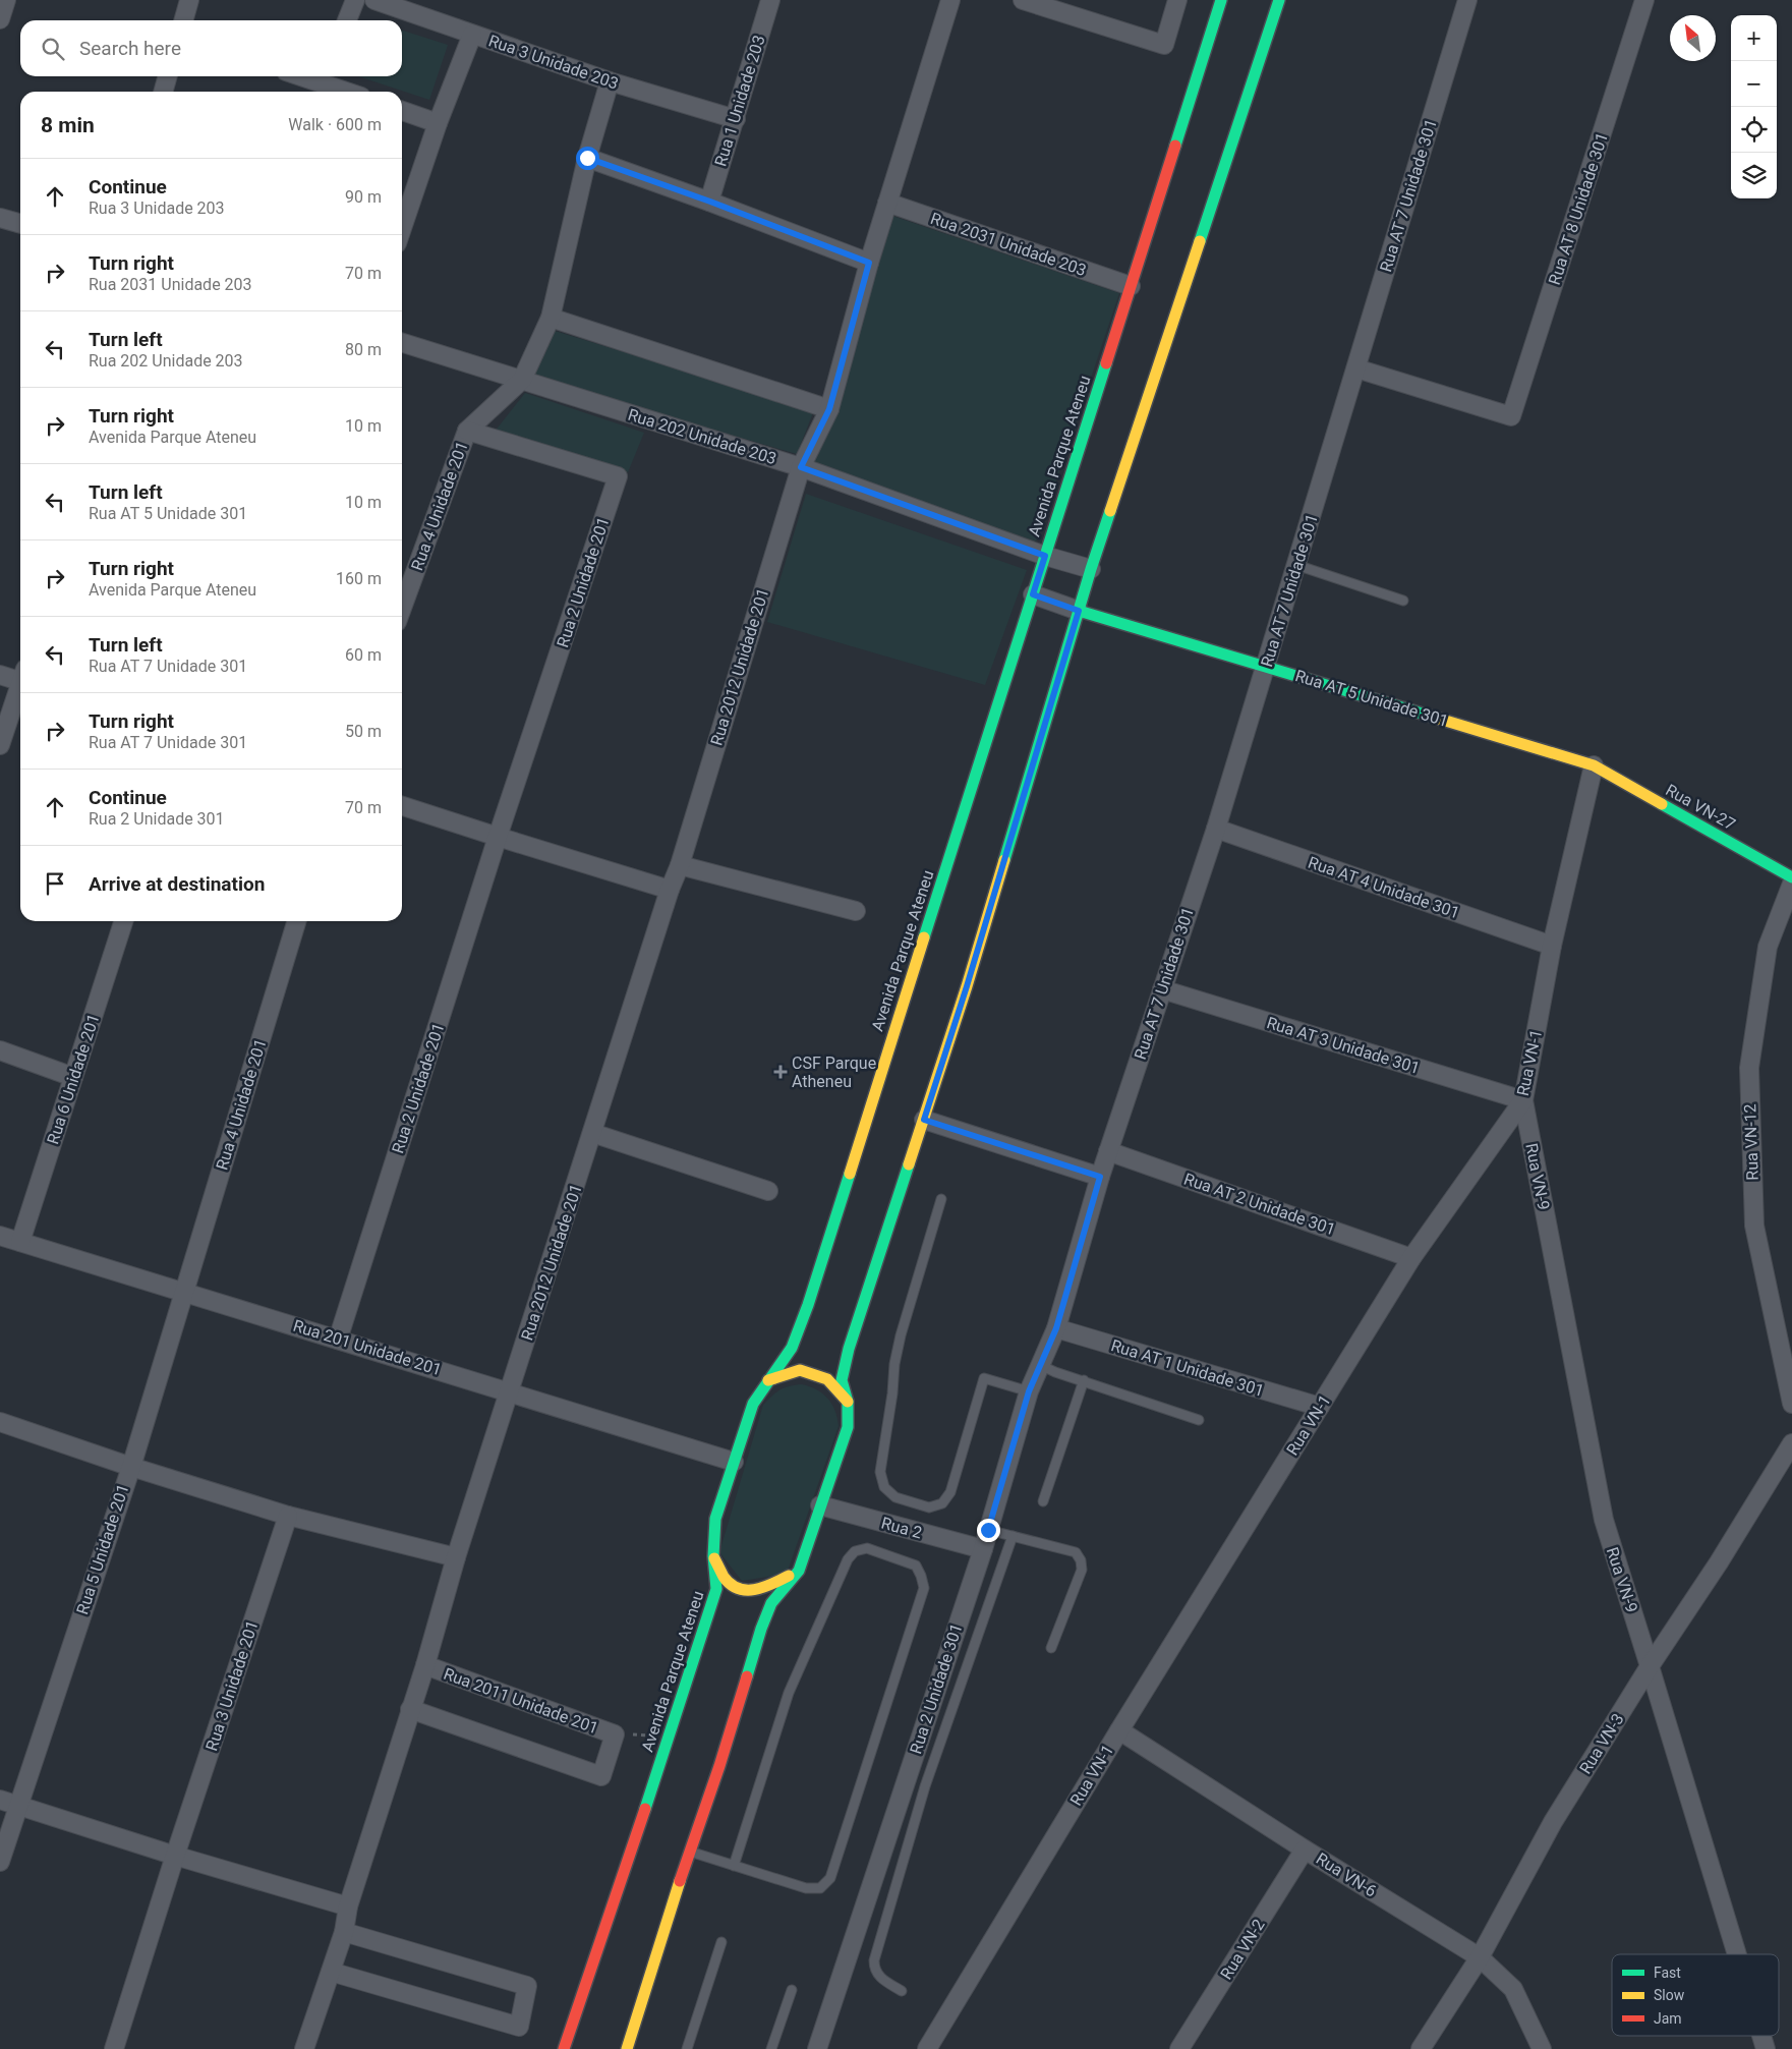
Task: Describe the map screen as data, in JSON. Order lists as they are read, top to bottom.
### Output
{
  "streets": {
    "street": [
      "Rua 3 Unidade 203",
      "Rua 1 Unidade 203",
      "Rua AT 7 Unidade 301",
      "Rua AT 8 Unidade 301",
      "Rua 2031 Unidade 203",
      "Rua 202 Unidade 203",
      "Avenida Parque Ateneu",
      "Rua 4 Unidade 201",
      "Rua 2 Unidade 201",
      "Rua 2012 Unidade 201",
      "Rua AT 5 Unidade 301",
      "Rua VN-27",
      "Rua AT 4 Unidade 301",
      "Rua AT 3 Unidade 301",
      "Rua VN-1",
      "Rua 6 Unidade 201",
      "Rua VN-12",
      "Rua VN-9",
      "Rua AT 2 Unidade 301",
      "Rua 201 Unidade 201",
      "Rua AT 1 Unidade 301",
      "Rua 2",
      "Rua 5 Unidade 201",
      "Rua 3 Unidade 201",
      "Rua 2 Unidade 301",
      "Rua 2011 Unidade 201",
      "Rua VN-3",
      "Rua VN-6",
      "Rua VN-2"
    ]
  },
  "crossings": [
    ["Rua 3 Unidade 203", "Rua 1 Unidade 203"],
    ["Rua AT 7 Unidade 301", "Rua AT 8 Unidade 301"],
    ["Rua AT 7 Unidade 301", "Rua AT 5 Unidade 301"],
    ["Rua AT 7 Unidade 301", "Rua AT 4 Unidade 301"],
    ["Rua AT 7 Unidade 301", "Rua AT 3 Unidade 301"],
    ["Rua AT 7 Unidade 301", "Rua AT 2 Unidade 301"],
    ["Rua AT 7 Unidade 301", "Rua AT 1 Unidade 301"],
    ["Rua AT 7 Unidade 301", "Rua 2 Unidade 301"],
    ["Rua 2031 Unidade 203", "Avenida Parque Ateneu"],
    ["Rua 202 Unidade 203", "Avenida Parque Ateneu"],
    ["Rua 202 Unidade 203", "Rua 4 Unidade 201"],
    ["Rua 202 Unidade 203", "Rua 2012 Unidade 201"],
    ["Avenida Parque Ateneu", "Rua AT 5 Unidade 301"],
    ["Avenida Parque Ateneu", "Rua 201 Unidade 201"],
    ["Rua 4 Unidade 201", "Rua 2 Unidade 201"],
    ["Rua 4 Unidade 201", "Rua 201 Unidade 201"],
    ["Rua 4 Unidade 201", "Rua 5 Unidade 201"],
    ["Rua 2 Unidade 201", "Rua 201 Unidade 201"],
    ["Rua 2012 Unidade 201", "Rua 201 Unidade 201"],
    ["Rua 2012 Unidade 201", "Rua 2011 Unidade 201"],
    ["Rua AT 5 Unidade 301", "Rua VN-27"],
    ["Rua AT 5 Unidade 301", "Rua VN-1"],
    ["Rua VN-27", "Rua VN-1"],
    ["Rua AT 4 Unidade 301", "Rua VN-1"],
    ["Rua AT 3 Unidade 301", "Rua VN-1"],
    ["Rua AT 3 Unidade 301", "Rua VN-9"],
    ["Rua VN-1", "Rua VN-9"],
    ["Rua VN-1", "Rua AT 2 Unidade 301"],
    ["Rua VN-1", "Rua AT 1 Unidade 301"],
    ["Rua VN-1", "Rua VN-6"],
    ["Rua 6 Unidade 201", "Rua 201 Unidade 201"],
    ["Rua VN-9", "Rua VN-3"],
    ["Rua 201 Unidade 201", "Rua 5 Unidade 201"],
    ["Rua 201 Unidade 201", "Rua 2011 Unidade 201"],
    ["Rua AT 1 Unidade 301", "Rua 2 Unidade 301"],
    ["Rua 2", "Rua 2 Unidade 301"],
    ["Rua VN-3", "Rua VN-6"],
    ["Rua VN-6", "Rua VN-2"]
  ],
  "places": {
    "health": ["CSF Parque Atheneu"]
  },
  "legend": ["Fast", "Slow", "Jam"],
  "north": "top left",
  "page": {
    "map_buttons": ["+", "−"],
    "search": "Search here",
    "heading": ["8 min", "Walk · 600 m"],
    "list": [
      ["Continue", "Rua 3 Unidade 203", "90 m"],
      ["Turn right", "Rua 2031 Unidade 203", "70 m"],
      ["Turn left", "Rua 202 Unidade 203", "80 m"],
      ["Turn right", "Avenida Parque Ateneu", "10 m"],
      ["Turn left", "Rua AT 5 Unidade 301", "10 m"],
      ["Turn right", "Avenida Parque Ateneu", "160 m"],
      ["Turn left", "Rua AT 7 Unidade 301", "60 m"],
      ["Turn right", "Rua AT 7 Unidade 301", "50 m"],
      ["Continue", "Rua 2 Unidade 301", "70 m"],
      "Arrive at destination"
    ]
  }
}
